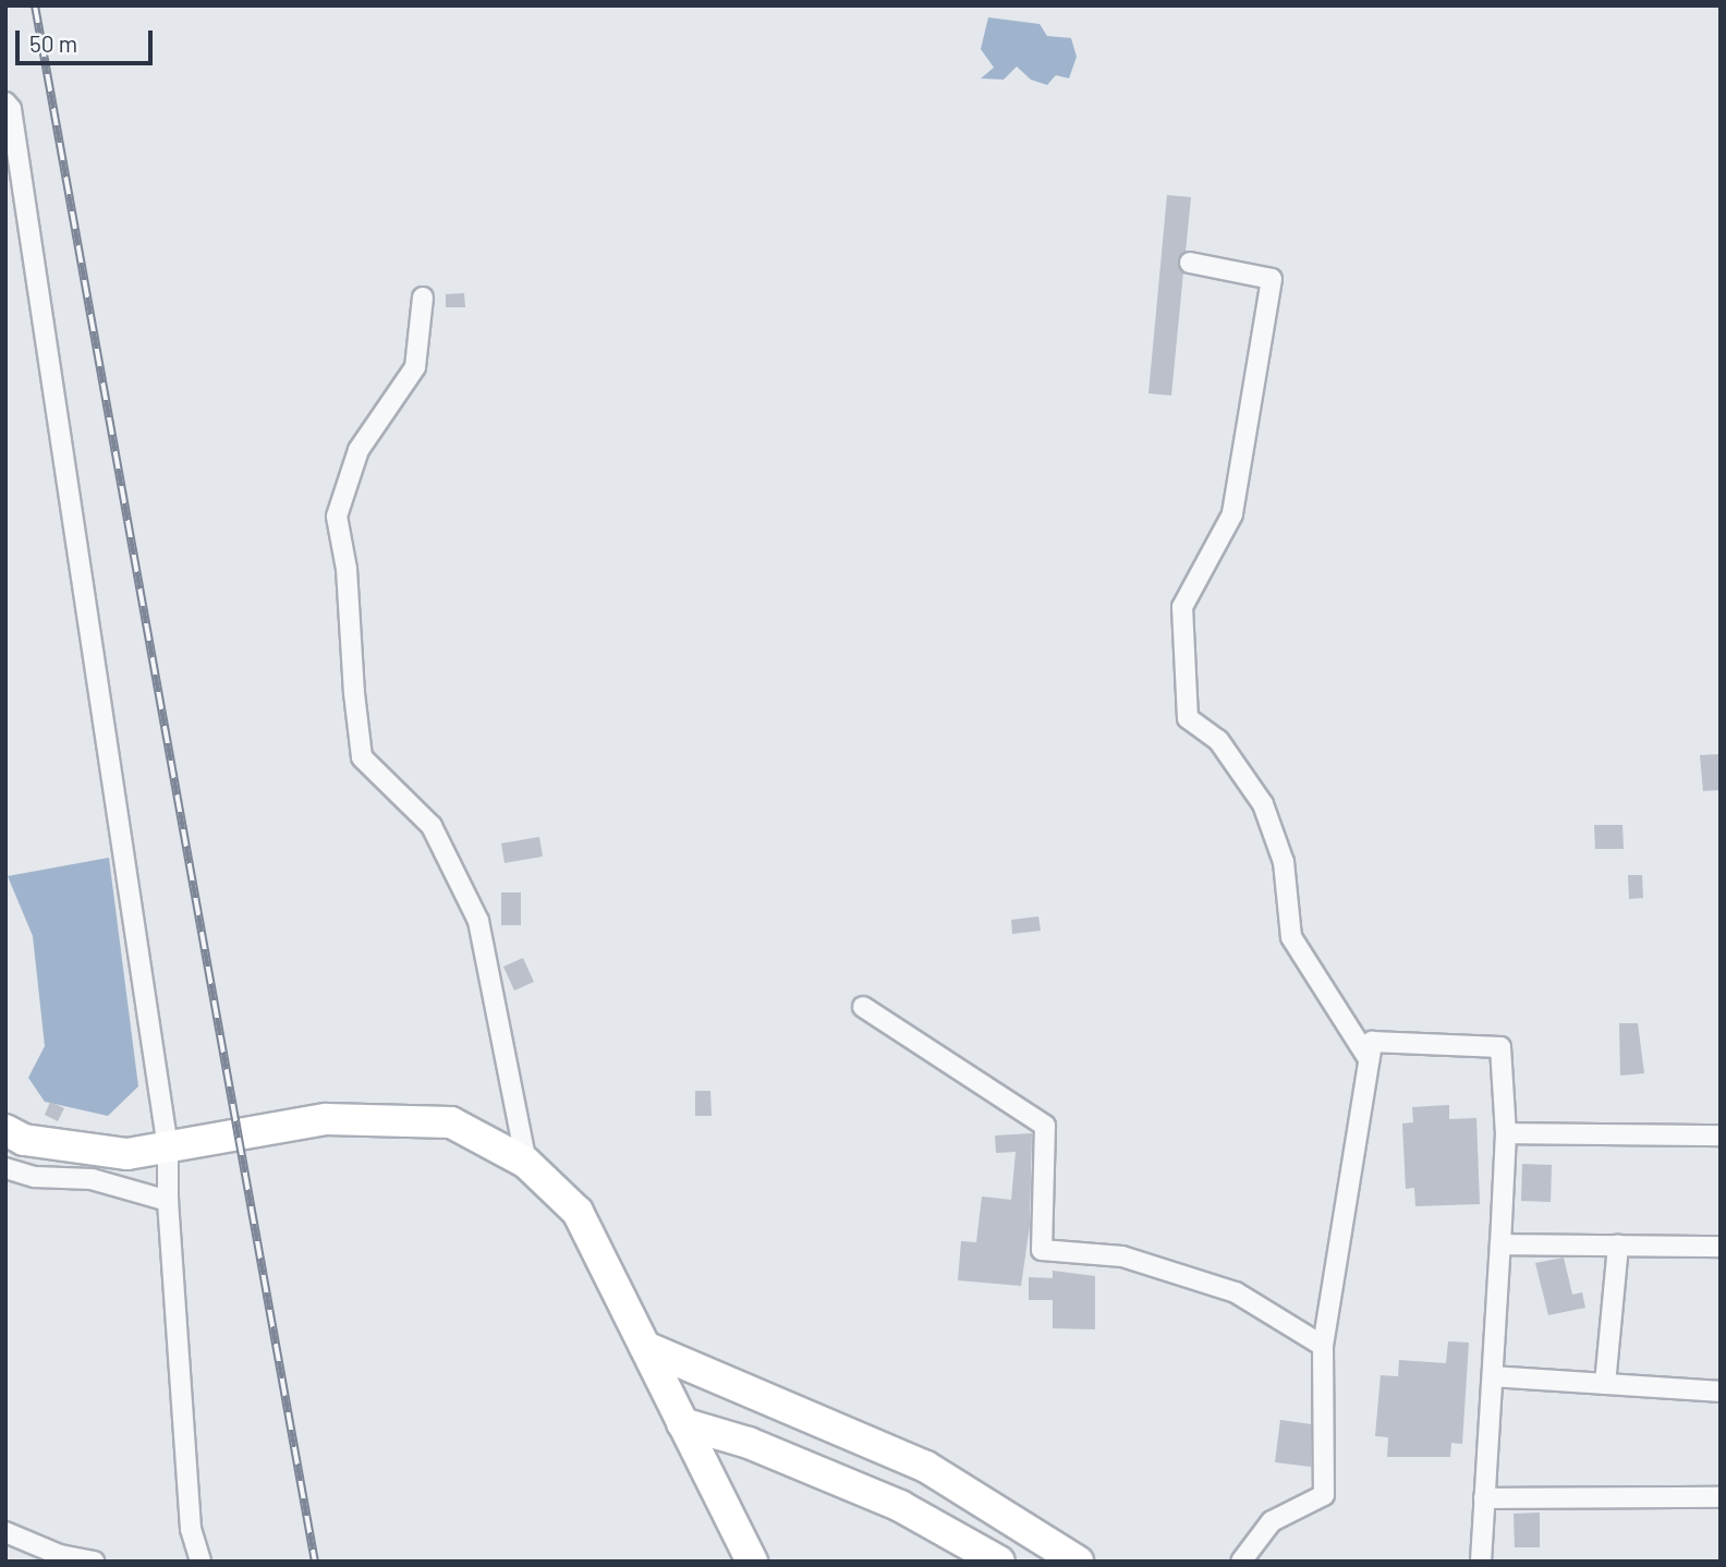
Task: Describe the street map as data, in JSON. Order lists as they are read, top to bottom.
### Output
{
  "scale_bar": "50 m"
}
